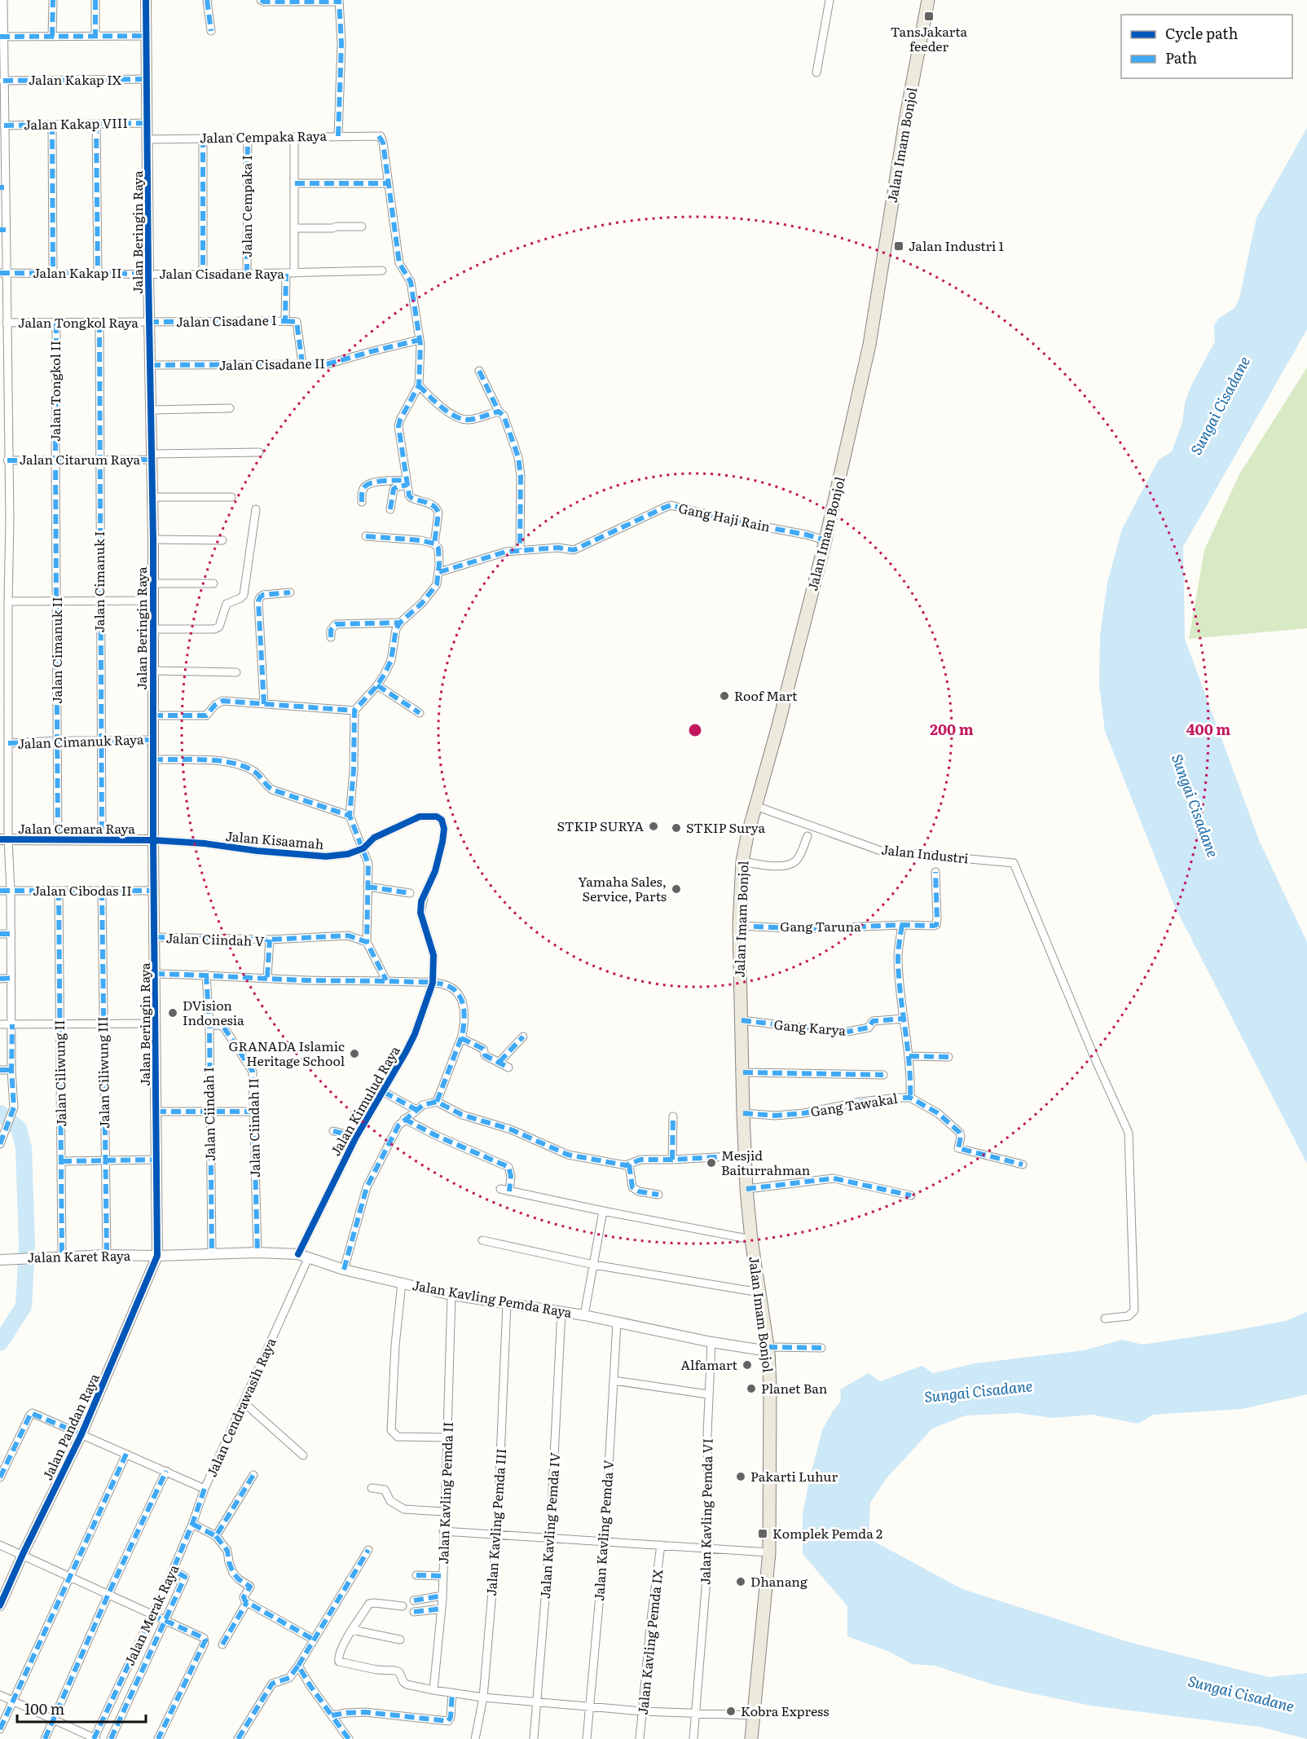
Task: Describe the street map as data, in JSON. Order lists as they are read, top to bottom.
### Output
{
  "streets": {
    "main road": ["Jalan Imam Bonjol"],
    "street": [
      "Jalan Kakap IX",
      "Jalan Kakap VIII",
      "Jalan Cempaka Raya",
      "Jalan Cempaka I",
      "Jalan Beringin Raya",
      "Jalan Kakap II",
      "Jalan Cisadane Raya",
      "Jalan Cisadane I",
      "Jalan Tongkol Raya",
      "Jalan Cisadane II",
      "Jalan Tongkol II",
      "Jalan Citarum Raya",
      "Gang Haji Rain",
      "Jalan Cimanuk I",
      "Jalan Cimanuk II",
      "Jalan Cimanuk Raya",
      "Jalan Cemara Raya",
      "Jalan Kisaamah",
      "Jalan Industri",
      "Jalan Cibodas II",
      "Gang Taruna",
      "Jalan Ciindah V",
      "Gang Karya",
      "Jalan Ciliwung III",
      "Jalan Ciliwung II",
      "Jalan Kimulud Raya",
      "Gang Tawakal",
      "Jalan Ciindah I",
      "Jalan Ciindah II",
      "Jalan Karet Raya",
      "Jalan Kavling Pemda Raya",
      "Jalan Cendrawasih Raya",
      "Jalan Pandan Raya",
      "Jalan Kavling Pemda II",
      "Jalan Kavling Pemda VI",
      "Jalan Kavling Pemda III",
      "Jalan Kavling Pemda IV",
      "Jalan Kavling Pemda V",
      "Jalan Merak Raya",
      "Jalan Kavling Pemda IX"
    ]
  },
  "crossings": [
    ["Jalan Kakap IX", "Jalan Beringin Raya"],
    ["Jalan Kakap VIII", "Jalan Beringin Raya"],
    ["Jalan Cempaka Raya", "Jalan Cempaka I"],
    ["Jalan Cempaka Raya", "Jalan Beringin Raya"],
    ["Jalan Cempaka Raya", "Jalan Cisadane I"],
    ["Jalan Imam Bonjol", "Gang Haji Rain"],
    ["Jalan Imam Bonjol", "Jalan Industri"],
    ["Jalan Imam Bonjol", "Gang Taruna"],
    ["Jalan Imam Bonjol", "Gang Karya"],
    ["Jalan Imam Bonjol", "Gang Tawakal"],
    ["Jalan Imam Bonjol", "Jalan Kavling Pemda Raya"],
    ["Jalan Cempaka I", "Jalan Cisadane Raya"],
    ["Jalan Beringin Raya", "Jalan Kakap II"],
    ["Jalan Beringin Raya", "Jalan Cisadane Raya"],
    ["Jalan Beringin Raya", "Jalan Cisadane I"],
    ["Jalan Beringin Raya", "Jalan Tongkol Raya"],
    ["Jalan Beringin Raya", "Jalan Cisadane II"],
    ["Jalan Beringin Raya", "Jalan Citarum Raya"],
    ["Jalan Beringin Raya", "Jalan Cimanuk Raya"],
    ["Jalan Beringin Raya", "Jalan Cemara Raya"],
    ["Jalan Beringin Raya", "Jalan Kisaamah"],
    ["Jalan Beringin Raya", "Jalan Cibodas II"],
    ["Jalan Beringin Raya", "Jalan Ciindah V"],
    ["Jalan Beringin Raya", "Jalan Karet Raya"],
    ["Jalan Beringin Raya", "Jalan Kavling Pemda Raya"],
    ["Jalan Beringin Raya", "Jalan Pandan Raya"],
    ["Jalan Kakap II", "Jalan Cisadane Raya"],
    ["Jalan Cisadane Raya", "Jalan Cisadane I"],
    ["Jalan Cisadane I", "Jalan Tongkol Raya"],
    ["Jalan Tongkol Raya", "Jalan Tongkol II"],
    ["Jalan Tongkol Raya", "Jalan Cimanuk I"],
    ["Jalan Tongkol II", "Jalan Citarum Raya"],
    ["Jalan Tongkol II", "Jalan Cimanuk II"],
    ["Jalan Citarum Raya", "Jalan Cimanuk I"],
    ["Jalan Citarum Raya", "Jalan Cimanuk II"],
    ["Jalan Cimanuk I", "Jalan Cimanuk Raya"],
    ["Jalan Cimanuk I", "Jalan Cemara Raya"],
    ["Jalan Cimanuk II", "Jalan Cimanuk Raya"],
    ["Jalan Cimanuk II", "Jalan Cemara Raya"],
    ["Jalan Cemara Raya", "Jalan Kisaamah"],
    ["Jalan Kisaamah", "Jalan Kimulud Raya"],
    ["Jalan Cibodas II", "Jalan Ciliwung III"],
    ["Jalan Cibodas II", "Jalan Ciliwung II"],
    ["Jalan Ciliwung III", "Jalan Karet Raya"],
    ["Jalan Ciliwung II", "Jalan Karet Raya"],
    ["Jalan Kimulud Raya", "Jalan Kavling Pemda Raya"],
    ["Jalan Ciindah I", "Jalan Ciindah II"],
    ["Jalan Ciindah I", "Jalan Kavling Pemda Raya"],
    ["Jalan Ciindah II", "Jalan Kavling Pemda Raya"],
    ["Jalan Karet Raya", "Jalan Kavling Pemda Raya"],
    ["Jalan Karet Raya", "Jalan Pandan Raya"],
    ["Jalan Kavling Pemda Raya", "Jalan Cendrawasih Raya"],
    ["Jalan Kavling Pemda Raya", "Jalan Pandan Raya"],
    ["Jalan Kavling Pemda Raya", "Jalan Kavling Pemda II"],
    ["Jalan Kavling Pemda Raya", "Jalan Kavling Pemda VI"],
    ["Jalan Kavling Pemda Raya", "Jalan Kavling Pemda III"],
    ["Jalan Kavling Pemda Raya", "Jalan Kavling Pemda IV"],
    ["Jalan Kavling Pemda Raya", "Jalan Kavling Pemda V"],
    ["Jalan Cendrawasih Raya", "Jalan Pandan Raya"],
    ["Jalan Cendrawasih Raya", "Jalan Merak Raya"]
  ],
  "water": ["Sungai Cisadane"],
  "places": {
    "transit": ["TansJakarta feeder", "Jalan Industri 1", "Komplek Pemda 2"],
    "other": [
      "Roof Mart",
      "STKIP SURYA",
      "STKIP Surya",
      "Yamaha Sales, Service, Parts",
      "DVision Indonesia",
      "GRANADA Islamic Heritage School",
      "Mesjid Baiturrahman",
      "Alfamart",
      "Planet Ban",
      "Pakarti Luhur",
      "Dhanang",
      "Kobra Express"
    ]
  },
  "legend": ["Cycle path", "Path"],
  "scale_bar": "100 m",
  "rings": ["200 m", "400 m"]
}
